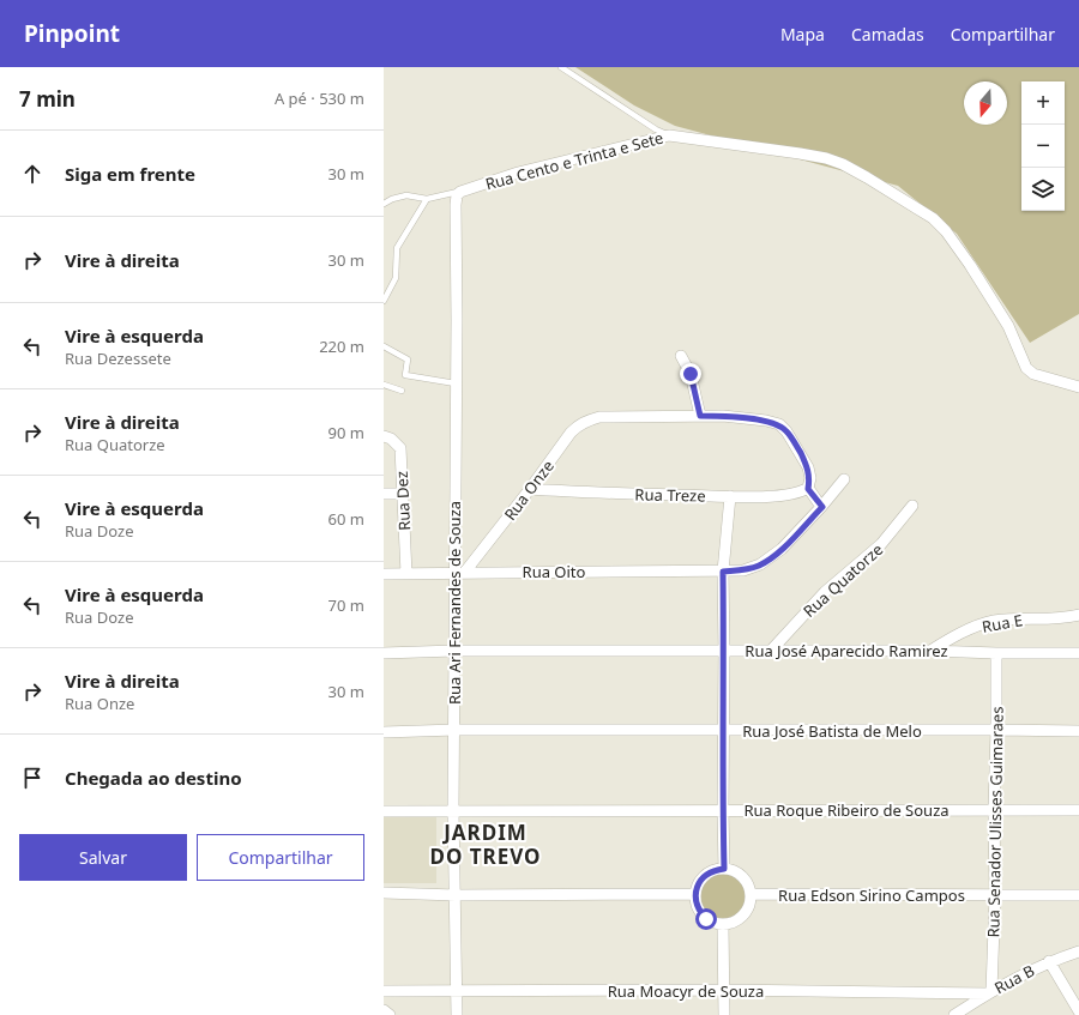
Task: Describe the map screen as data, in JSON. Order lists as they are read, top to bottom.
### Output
{
  "streets": {
    "street": [
      "Rua Cento e Trinta e Sete",
      "Rua Onze",
      "Rua Treze",
      "Rua Dez",
      "Rua Oito",
      "Rua Quatorze",
      "Rua Ari Fernandes de Souza",
      "Rua E",
      "Rua José Aparecido Ramirez",
      "Rua José Batista de Melo",
      "Rua Roque Ribeiro de Souza",
      "Rua Senador Ulisses Guimaraes",
      "Rua Edson Sirino Campos",
      "Rua B",
      "Rua Moacyr de Souza"
    ]
  },
  "crossings": [
    ["Rua Cento e Trinta e Sete", "Rua Ari Fernandes de Souza"],
    ["Rua Onze", "Rua Treze"],
    ["Rua Onze", "Rua Oito"],
    ["Rua Onze", "Rua Ari Fernandes de Souza"],
    ["Rua Dez", "Rua Oito"],
    ["Rua Oito", "Rua Ari Fernandes de Souza"],
    ["Rua Quatorze", "Rua José Aparecido Ramirez"],
    ["Rua Ari Fernandes de Souza", "Rua José Aparecido Ramirez"],
    ["Rua Ari Fernandes de Souza", "Rua José Batista de Melo"],
    ["Rua Ari Fernandes de Souza", "Rua Roque Ribeiro de Souza"],
    ["Rua Ari Fernandes de Souza", "Rua Moacyr de Souza"],
    ["Rua E", "Rua José Aparecido Ramirez"],
    ["Rua José Aparecido Ramirez", "Rua Senador Ulisses Guimaraes"],
    ["Rua José Batista de Melo", "Rua Senador Ulisses Guimaraes"],
    ["Rua Roque Ribeiro de Souza", "Rua Senador Ulisses Guimaraes"],
    ["Rua Senador Ulisses Guimaraes", "Rua Edson Sirino Campos"],
    ["Rua Senador Ulisses Guimaraes", "Rua B"],
    ["Rua Senador Ulisses Guimaraes", "Rua Moacyr de Souza"],
    ["Rua B", "Rua Moacyr de Souza"]
  ],
  "districts": ["JARDIM DO TREVO"],
  "north": "bottom",
  "page": {
    "header": "Pinpoint",
    "nav": ["Mapa", "Camadas", "Compartilhar"],
    "heading": ["7 min", "A pé · 530 m"],
    "map_buttons": ["+", "−"],
    "list": [
      ["Siga em frente", "30 m"],
      ["Vire à direita", "30 m"],
      ["Vire à esquerda", "Rua Dezessete", "220 m"],
      ["Vire à direita", "Rua Quatorze", "90 m"],
      ["Vire à esquerda", "Rua Doze", "60 m"],
      ["Vire à esquerda", "Rua Doze", "70 m"],
      ["Vire à direita", "Rua Onze", "30 m"],
      "Chegada ao destino"
    ],
    "buttons": ["Salvar", "Compartilhar"]
  }
}
